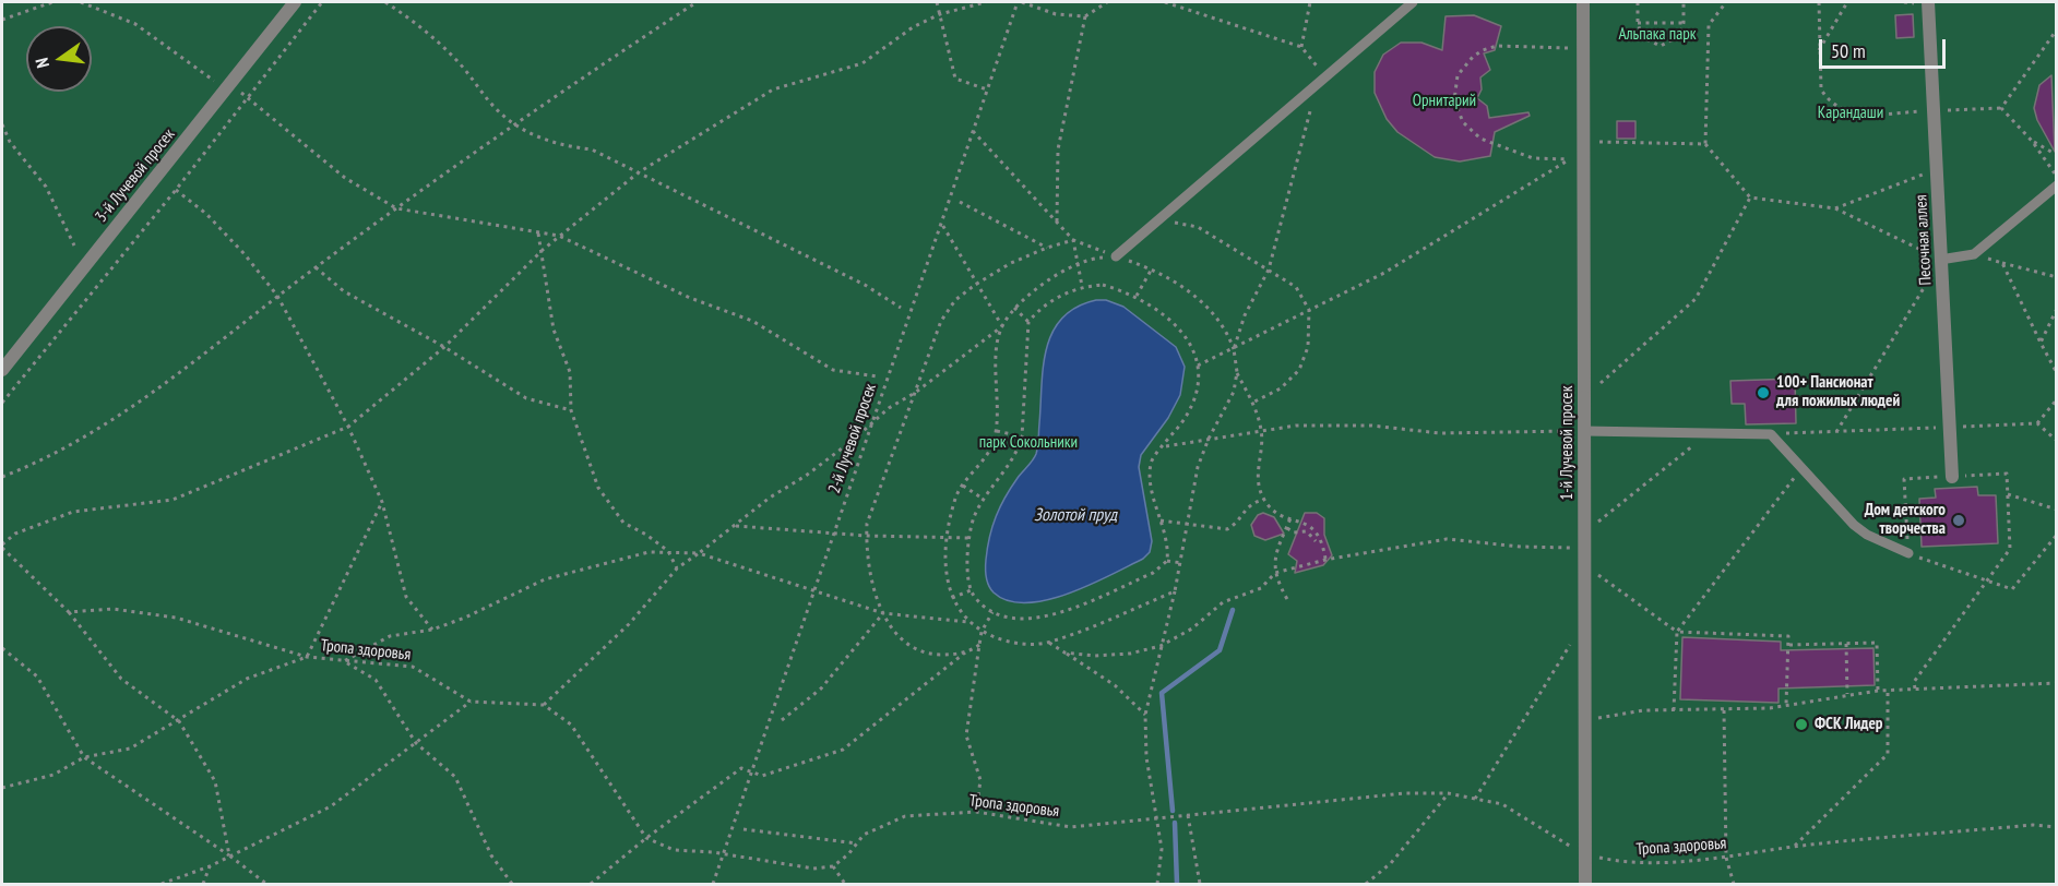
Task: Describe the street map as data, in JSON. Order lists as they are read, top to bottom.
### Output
{
  "streets": {
    "street": ["3-й Лучевой просек", "Песочная аллея", "1-й Лучевой просек"],
    "path": ["2-й Лучевой просек", "Тропа здоровья"]
  },
  "crossings": [
    ["1-й Лучевой просек", "Тропа здоровья"]
  ],
  "water": ["Золотой пруд"],
  "parks": [
    "Альпака парк",
    "Орнитарий",
    "Карандаши",
    "парк Сокольники"
  ],
  "places": ["100+ Пансионат для пожилых людей", "Дом детского творчества", "ФСК Лидер"],
  "scale_bar": "50 m",
  "north": "left"
}
